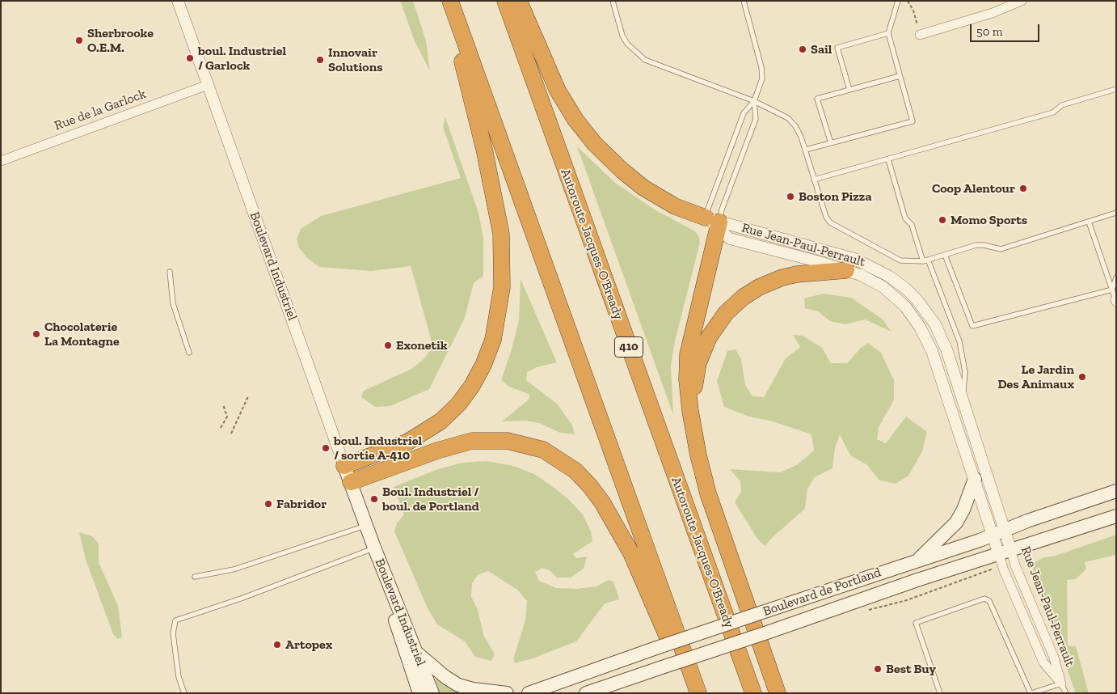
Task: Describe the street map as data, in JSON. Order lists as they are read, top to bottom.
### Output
{
  "streets": {
    "highway": ["Autoroute Jacques-O'Bready", "410"],
    "main road": ["Boulevard Industriel", "Boulevard de Portland"],
    "street": ["Rue de la Garlock", "Rue Jean-Paul-Perrault"]
  },
  "crossings": [
    ["Rue de la Garlock", "Boulevard Industriel"],
    ["Rue Jean-Paul-Perrault", "Boulevard de Portland"]
  ],
  "places": [
    "Sherbrooke O.E.M.",
    "Sail",
    "boul. Industriel / Garlock",
    "Innovair Solutions",
    "Coop Alentour",
    "Boston Pizza",
    "Momo Sports",
    "Chocolaterie La Montagne",
    "Exonetik",
    "Le Jardin Des Animaux",
    "boul. Industriel / sortie A-410",
    "Boul. Industriel / boul. de Portland",
    "Fabridor",
    "Artopex",
    "Best Buy"
  ],
  "scale_bar": "50 m"
}
